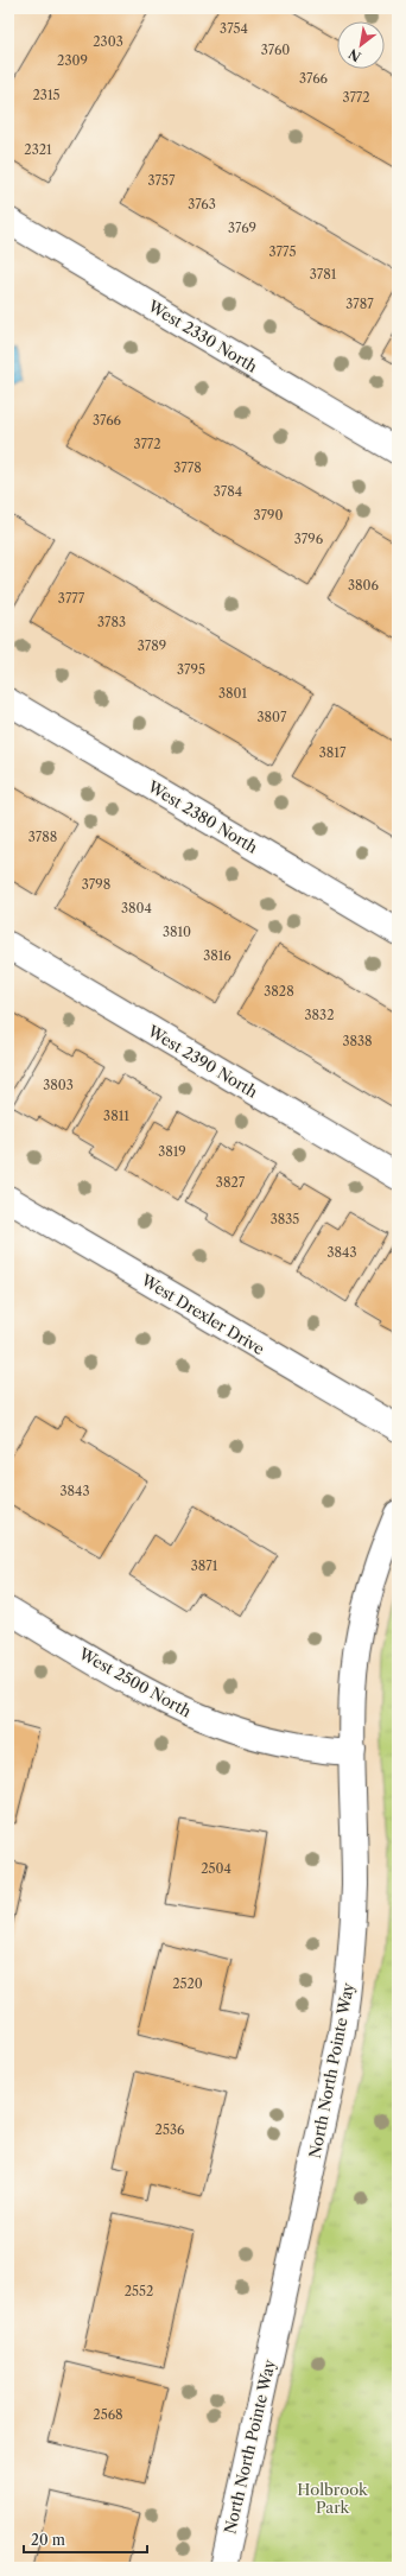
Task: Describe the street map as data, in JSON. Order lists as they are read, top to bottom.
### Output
{
  "streets": {
    "street": [
      "West 2330 North",
      "West 2380 North",
      "West 2390 North",
      "West Drexler Drive",
      "West 2500 North",
      "North North Pointe Way"
    ]
  },
  "crossings": [
    ["West 2500 North", "North North Pointe Way"]
  ],
  "parks": ["Holbrook Park"],
  "house_numbers": [
    "3754",
    "2303",
    "3760",
    "2309",
    "3766",
    "2315",
    "3772",
    "2321",
    "3757",
    "3763",
    "3769",
    "3775",
    "3781",
    "3787",
    "3766",
    "3772",
    "3778",
    "3784",
    "3790",
    "3796",
    "3806",
    "3777",
    "3783",
    "3789",
    "3795",
    "3801",
    "3807",
    "3817",
    "3788",
    "3798",
    "3804",
    "3810",
    "3816",
    "3828",
    "3832",
    "3838",
    "3803",
    "3811",
    "3819",
    "3827",
    "3835",
    "3843",
    "3843",
    "3871",
    "2504",
    "2520",
    "2536",
    "2552",
    "2568"
  ],
  "scale_bar": "20 m",
  "north": "bottom left"
}
